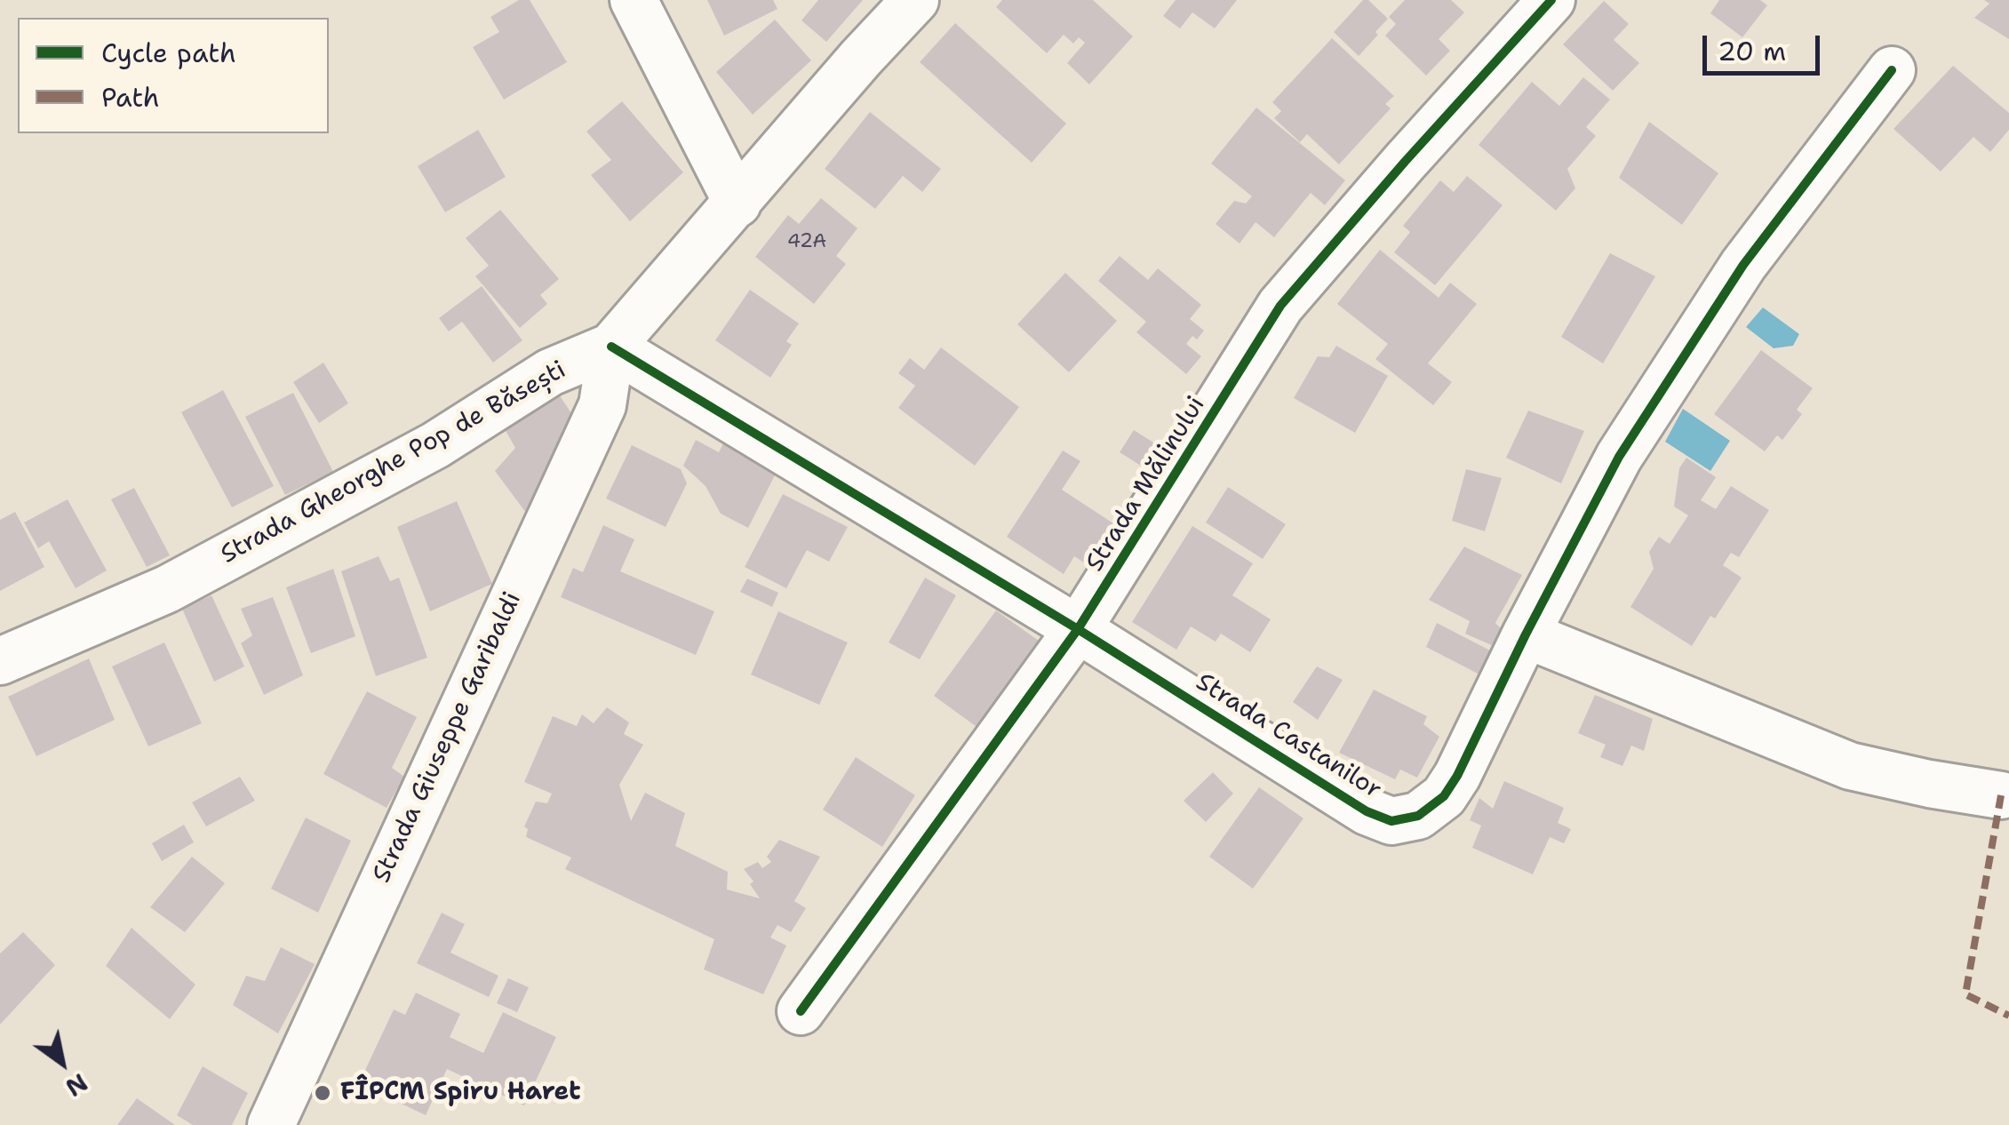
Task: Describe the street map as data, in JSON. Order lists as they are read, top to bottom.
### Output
{
  "streets": {
    "street": [
      "Strada Gheorghe Pop de Băsești",
      "Strada Mălinului",
      "Strada Castanilor",
      "Strada Giuseppe Garibaldi"
    ]
  },
  "crossings": [
    ["Strada Gheorghe Pop de Băsești", "Strada Castanilor"],
    ["Strada Gheorghe Pop de Băsești", "Strada Giuseppe Garibaldi"],
    ["Strada Mălinului", "Strada Castanilor"],
    ["Strada Castanilor", "Strada Giuseppe Garibaldi"]
  ],
  "places": ["FÎPCM Spiru Haret"],
  "house_numbers": ["42A"],
  "legend": ["Cycle path", "Path"],
  "scale_bar": "20 m",
  "north": "bottom right"
}
